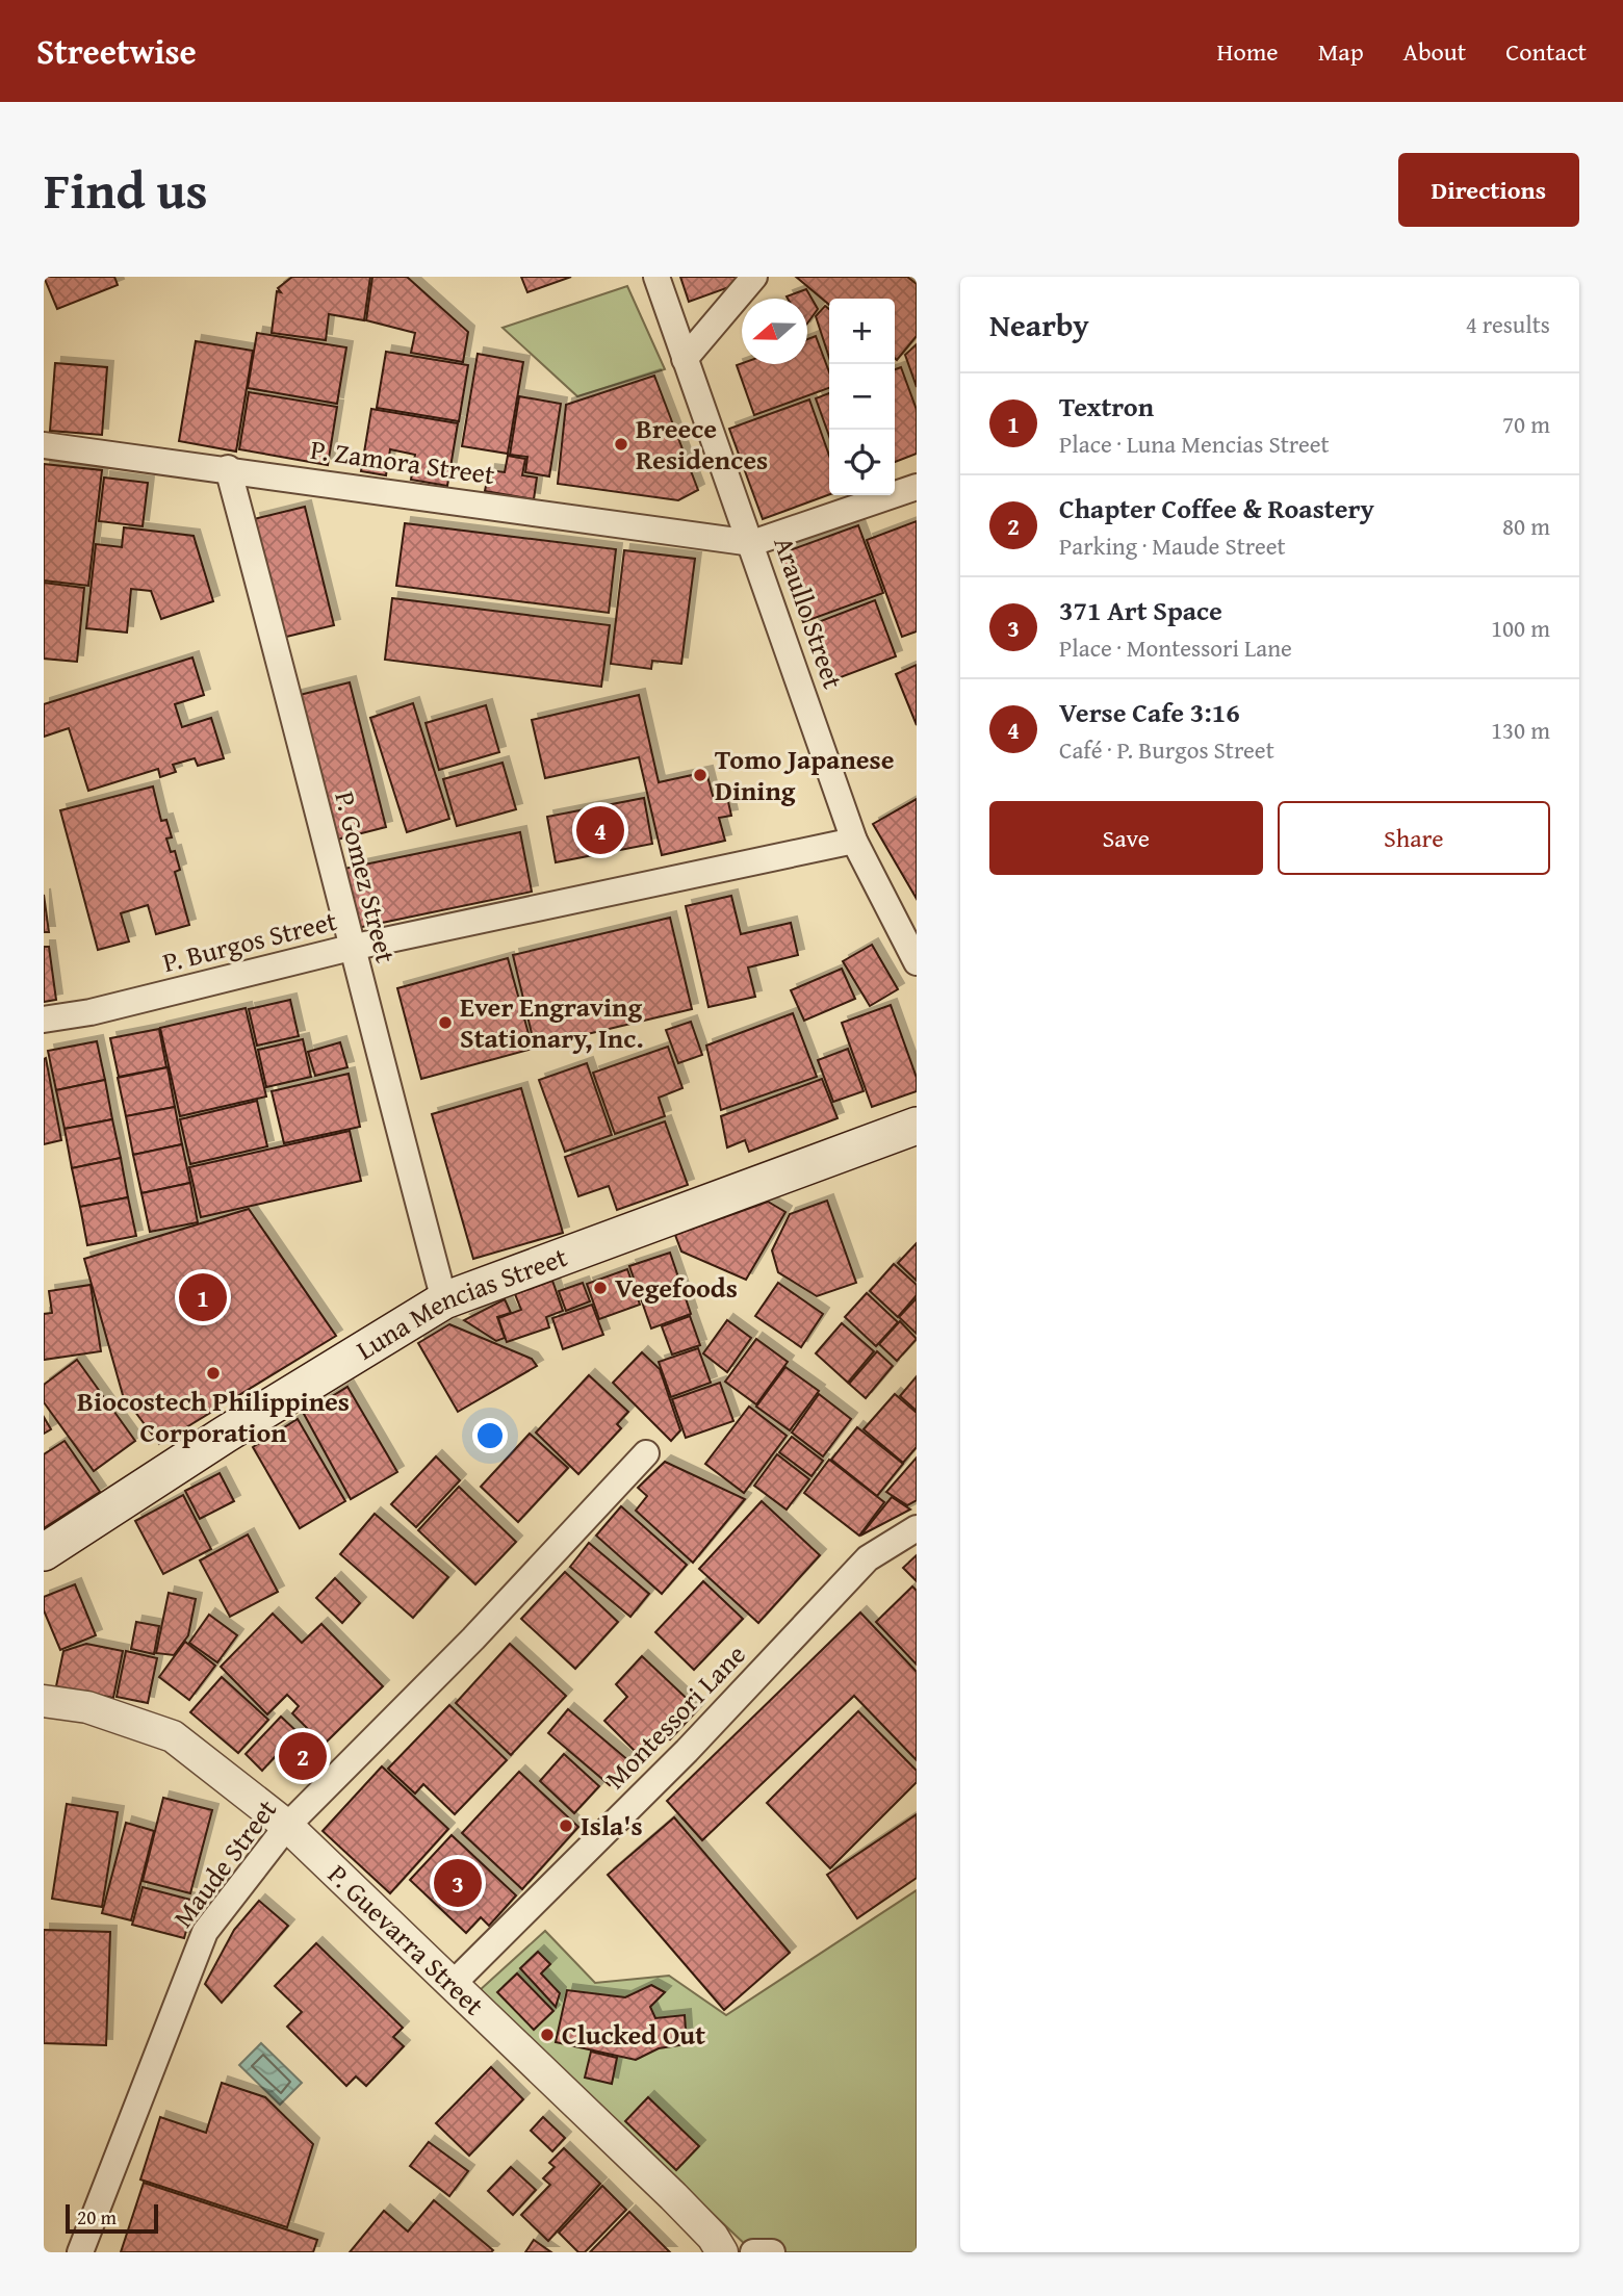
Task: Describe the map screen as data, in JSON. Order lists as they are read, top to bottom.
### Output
{
  "streets": {
    "main road": ["Luna Mencias Street"],
    "street": [
      "P. Zamora Street",
      "Araullo Street",
      "P. Gomez Street",
      "P. Burgos Street",
      "Montessori Lane",
      "Maude Street",
      "P. Guevarra Street"
    ]
  },
  "crossings": [
    ["P. Zamora Street", "Araullo Street"],
    ["P. Zamora Street", "P. Gomez Street"],
    ["Araullo Street", "P. Burgos Street"],
    ["P. Gomez Street", "P. Burgos Street"],
    ["P. Gomez Street", "Luna Mencias Street"],
    ["Montessori Lane", "P. Guevarra Street"],
    ["Maude Street", "P. Guevarra Street"]
  ],
  "places": [
    "Breece Residences",
    "Tomo Japanese Dining",
    "Ever Engraving Stationary, Inc.",
    "Vegefoods",
    "Biocostech Philippines Corporation",
    "Isla's",
    "Clucked Out"
  ],
  "scale_bar": "20 m",
  "north": "left",
  "page": {
    "header": "Streetwise",
    "nav": [
      "Home",
      "Map",
      "About",
      "Contact"
    ],
    "title": "Find us",
    "buttons": [
      "Directions",
      ["Save", "Share"]
    ],
    "heading": ["Nearby", "4 results"],
    "map_buttons": ["+", "−"],
    "list": [
      {
        "mark": "1",
        "name": "Textron",
        "note": "Place · Luna Mencias Street",
        "value": "70 m"
      },
      {
        "mark": "2",
        "name": "Chapter Coffee & Roastery",
        "note": "Parking · Maude Street",
        "value": "80 m"
      },
      {
        "mark": "3",
        "name": "371 Art Space",
        "note": "Place · Montessori Lane",
        "value": "100 m"
      },
      {
        "mark": "4",
        "name": "Verse Cafe 3:16",
        "note": "Café · P. Burgos Street",
        "value": "130 m"
      }
    ],
    "pins": [
      "4",
      "1",
      "2",
      "3"
    ],
    "scale": "20 m"
  }
}
